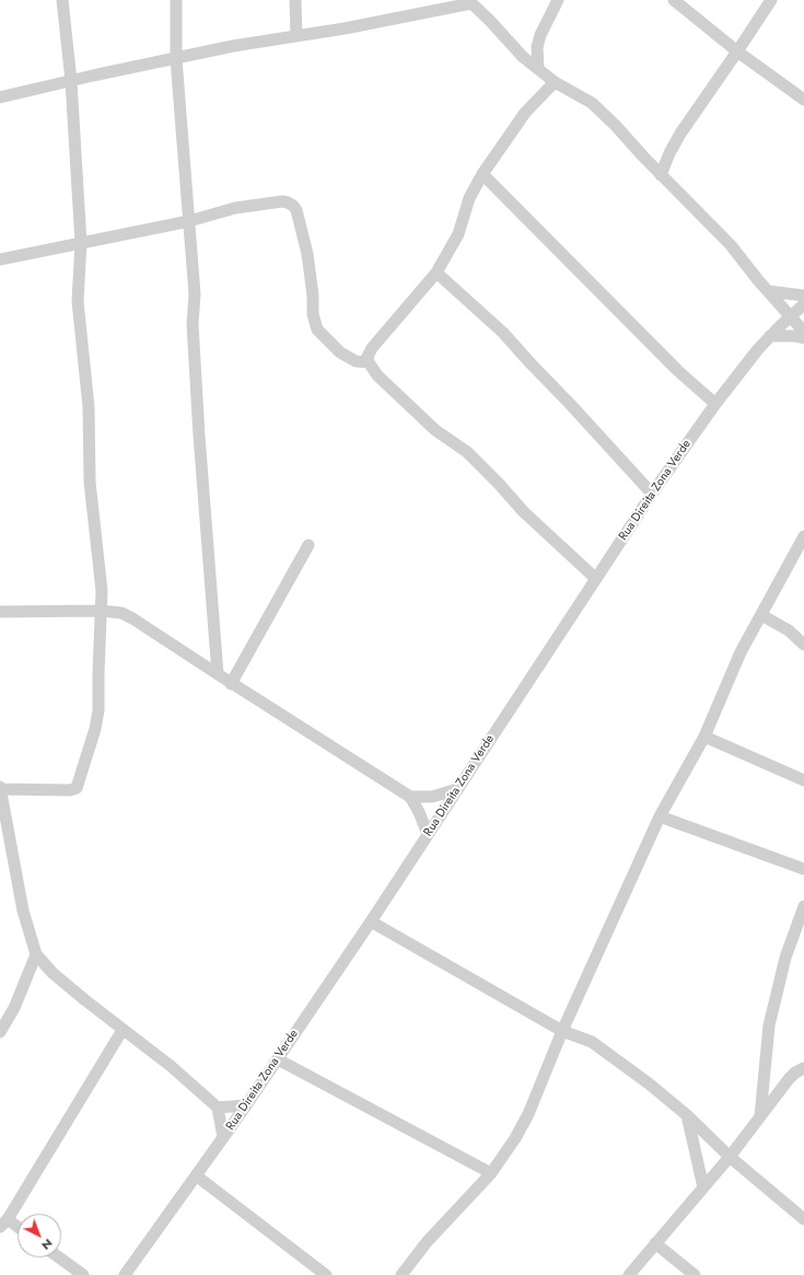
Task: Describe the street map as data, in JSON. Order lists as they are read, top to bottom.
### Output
{
  "streets": {
    "street": ["Rua Direita Zona Verde"]
  },
  "north": "bottom right"
}
